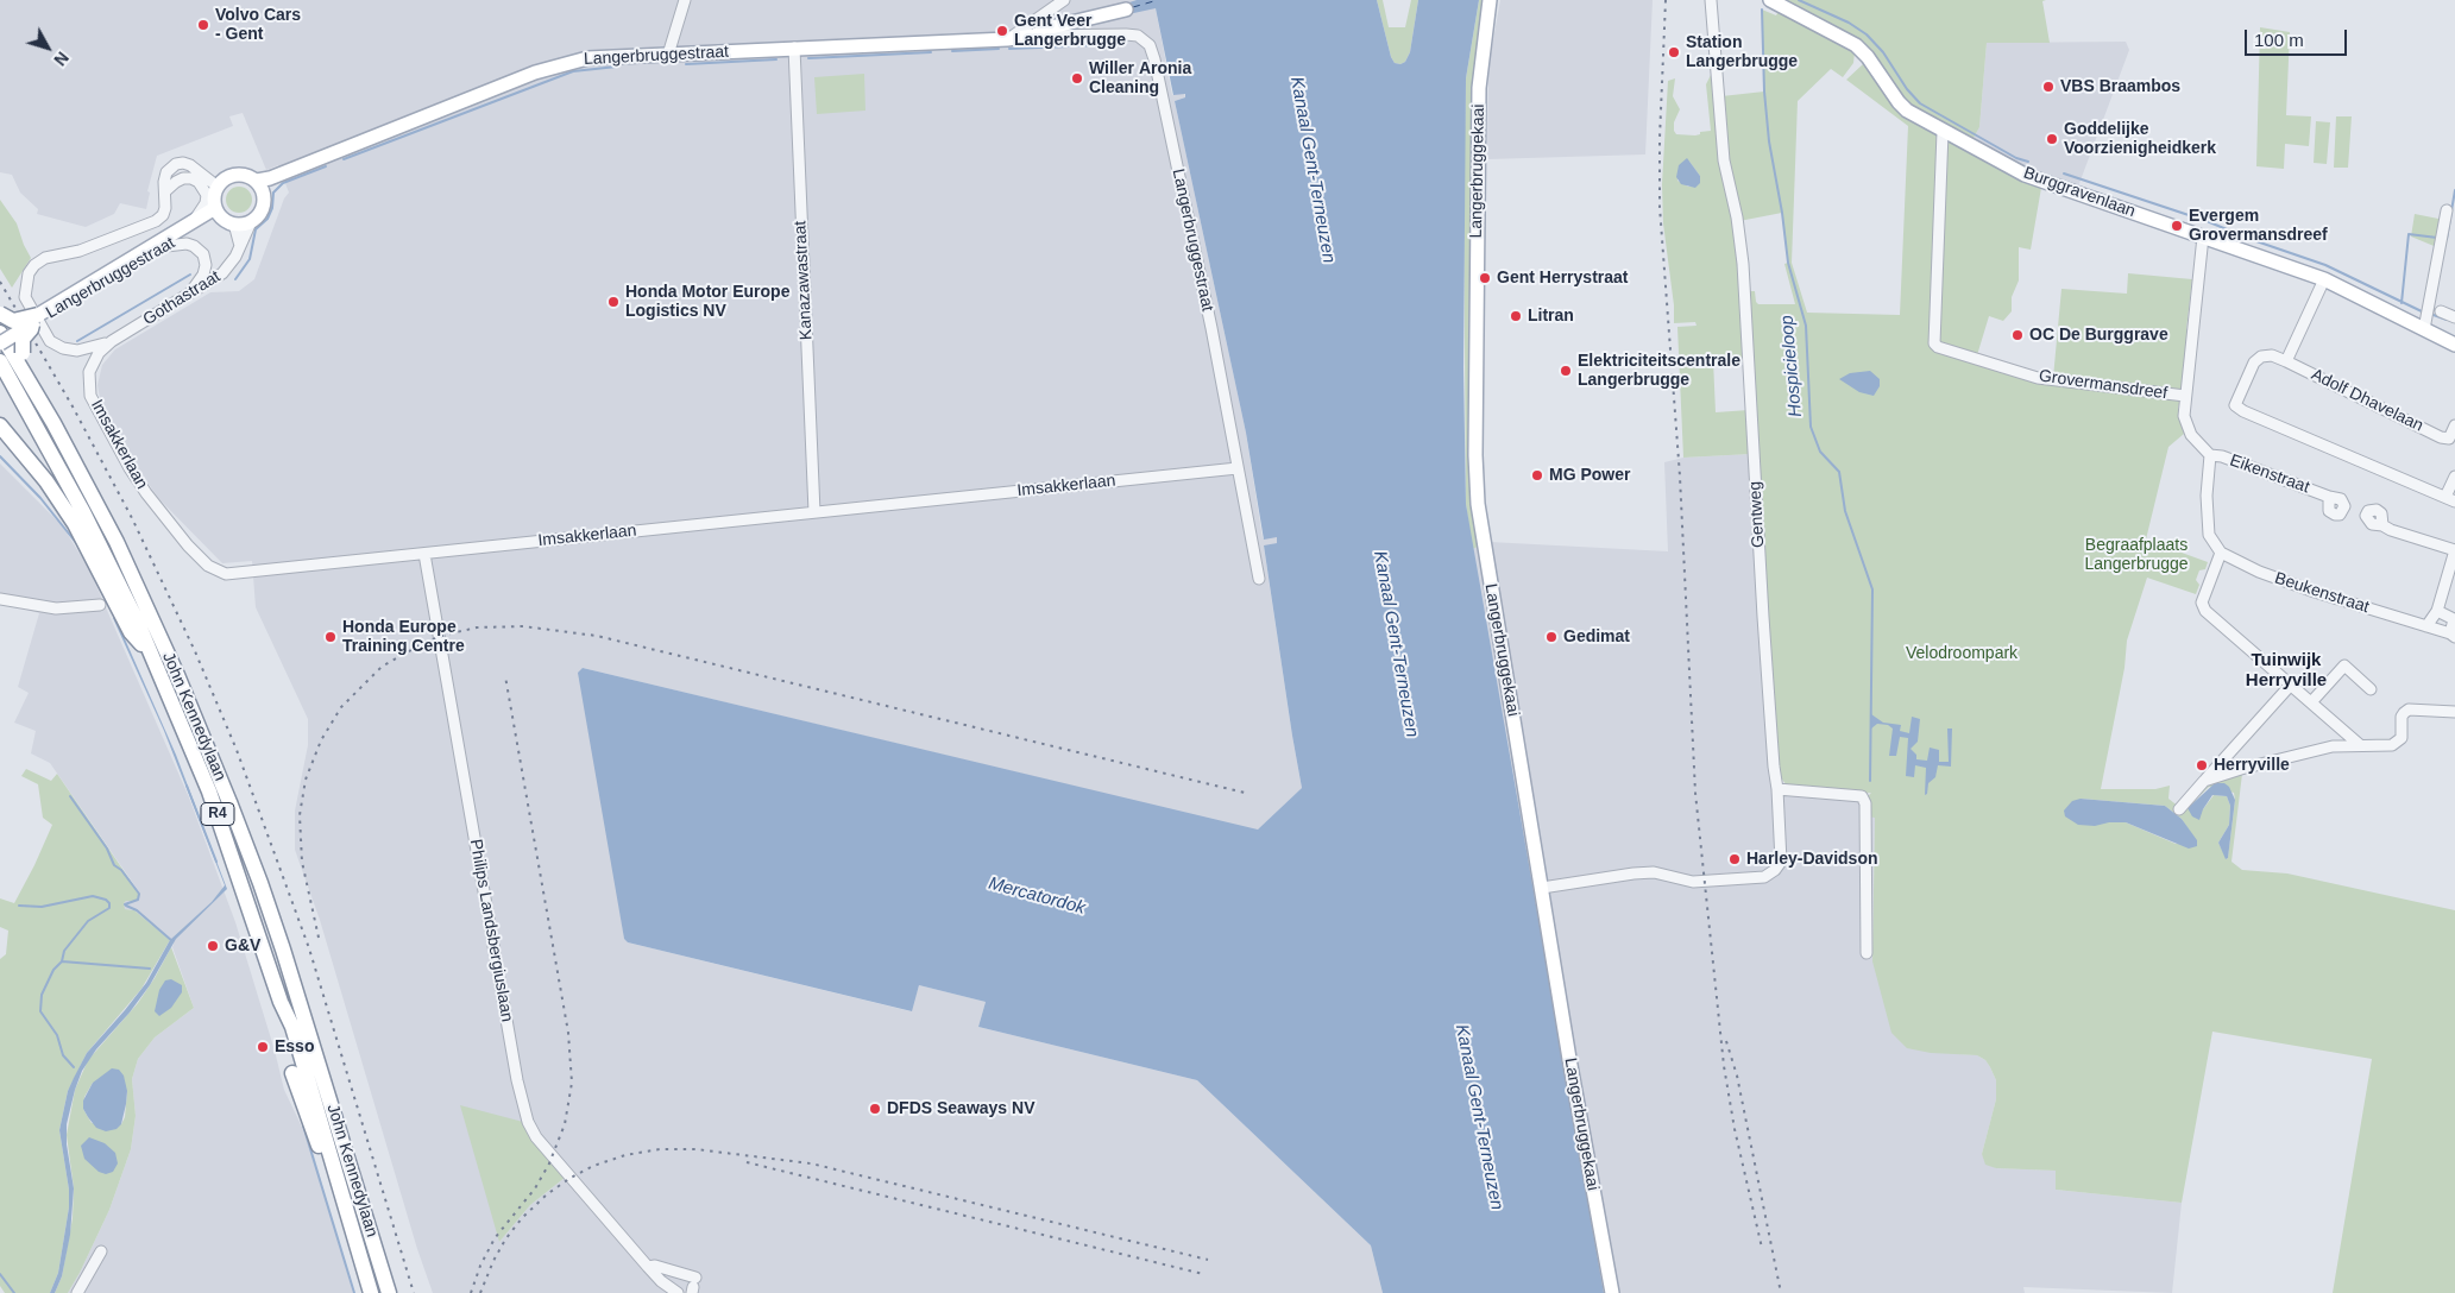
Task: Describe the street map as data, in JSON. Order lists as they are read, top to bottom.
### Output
{
  "streets": {
    "highway": ["John Kennedylaan", "R4"],
    "main road": ["Langerbruggestraat", "Langerbruggekaai", "Burggravenlaan"],
    "street": [
      "Kanazawastraat",
      "Gothastraat",
      "Grovermansdreef",
      "Adolf Dhavelaan",
      "Imsakkerlaan",
      "Eikenstraat",
      "Gentweg",
      "Beukenstraat",
      "Philips Landsbergiuslaan"
    ]
  },
  "crossings": [
    ["Langerbruggestraat", "Kanazawastraat"],
    ["Langerbruggestraat", "Gothastraat"],
    ["Langerbruggestraat", "Imsakkerlaan"],
    ["Langerbruggestraat", "John Kennedylaan"],
    ["Langerbruggekaai", "Gentweg"],
    ["Burggravenlaan", "Grovermansdreef"],
    ["Kanazawastraat", "Imsakkerlaan"],
    ["Gothastraat", "Imsakkerlaan"],
    ["Imsakkerlaan", "Philips Landsbergiuslaan"]
  ],
  "districts": ["Tuinwijk Herryville"],
  "water": ["Kanaal Gent-Terneuzen", "Hospicieloop", "Mercatordok"],
  "parks": ["Begraafplaats Langerbrugge", "Velodroompark"],
  "places": [
    "Volvo Cars - Gent",
    "Gent Veer Langerbrugge",
    "Station Langerbrugge",
    "Willer Aronia Cleaning",
    "VBS Braambos",
    "Goddelijke Voorzienigheidkerk",
    "Evergem Grovermansdreef",
    "Gent Herrystraat",
    "Honda Motor Europe Logistics NV",
    "Litran",
    "OC De Burggrave",
    "Elektriciteitscentrale Langerbrugge",
    "MG Power",
    "Honda Europe Training Centre",
    "Gedimat",
    "Herryville",
    "Harley-Davidson",
    "G&V",
    "Esso",
    "DFDS Seaways NV"
  ],
  "scale_bar": "100 m",
  "north": "bottom right"
}
